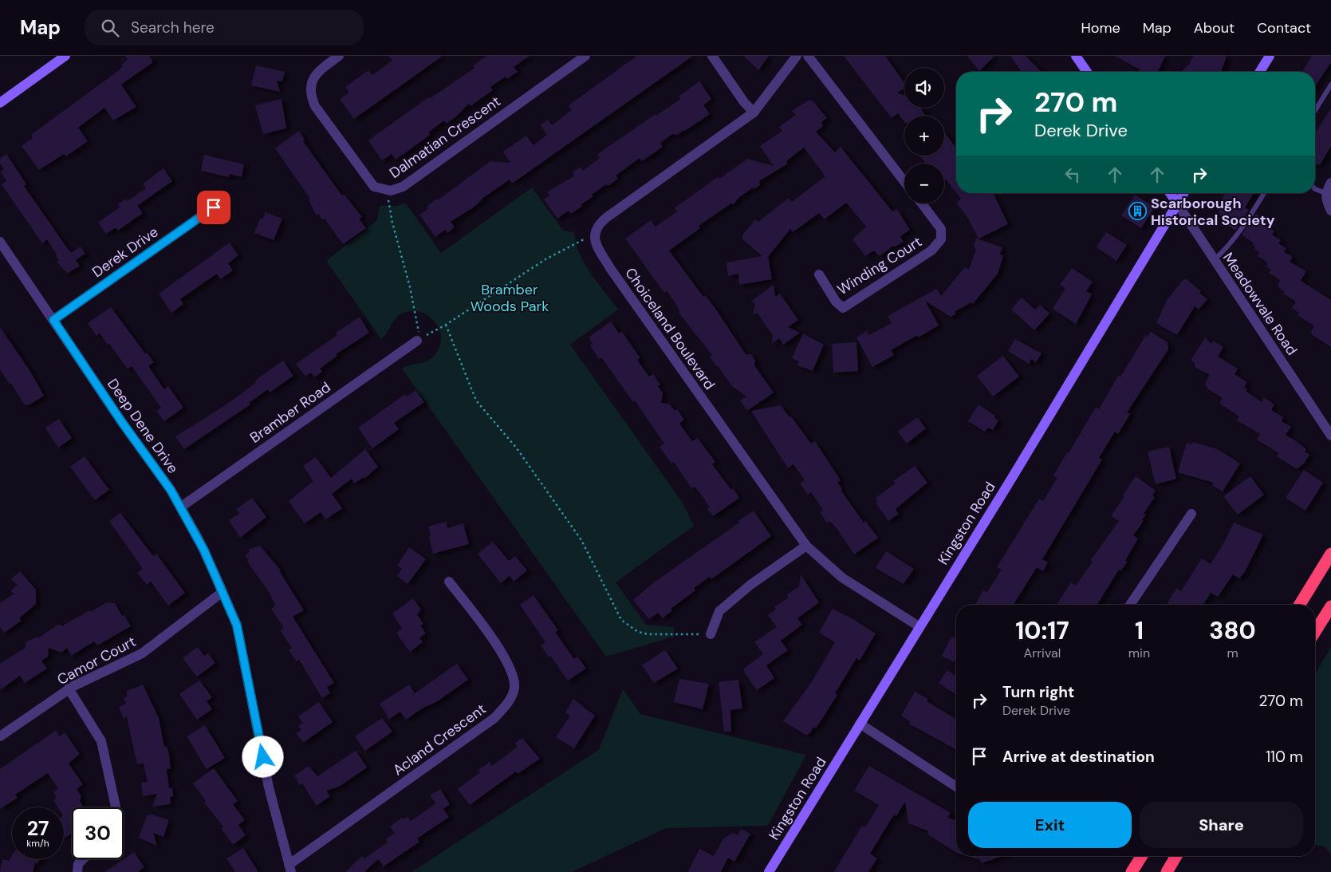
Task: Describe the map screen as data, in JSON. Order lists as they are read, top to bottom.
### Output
{
  "streets": {
    "street": [
      "Dalmatian Crescent",
      "Derek Drive",
      "Winding Court",
      "Meadowvale Road",
      "Choiceland Boulevard",
      "Bramber Road",
      "Deep Dene Drive",
      "Kingston Road",
      "Camor Court",
      "Acland Crescent"
    ]
  },
  "crossings": [
    ["Derek Drive", "Deep Dene Drive"],
    ["Meadowvale Road", "Kingston Road"],
    ["Choiceland Boulevard", "Kingston Road"],
    ["Bramber Road", "Deep Dene Drive"],
    ["Deep Dene Drive", "Camor Court"],
    ["Deep Dene Drive", "Acland Crescent"]
  ],
  "parks": ["Bramber Woods Park"],
  "places": {
    "building": ["Scarborough Historical Society"]
  },
  "page": {
    "header": "Map",
    "search": "Search here",
    "nav": [
      "Home",
      "Map",
      "About",
      "Contact"
    ],
    "map_buttons": ["+", "−"],
    "turn": ["270 m", "Derek Drive"],
    "eta": [
      "10:17",
      "Arrival",
      "1",
      "min",
      "380",
      "m"
    ],
    "list": [
      {
        "name": "Turn right",
        "note": "Derek Drive",
        "value": "270 m"
      },
      {
        "name": "Arrive at destination",
        "value": "110 m"
      }
    ],
    "buttons": ["Exit", "Share"],
    "speed": "27 km/h",
    "limit": "30"
  }
}
